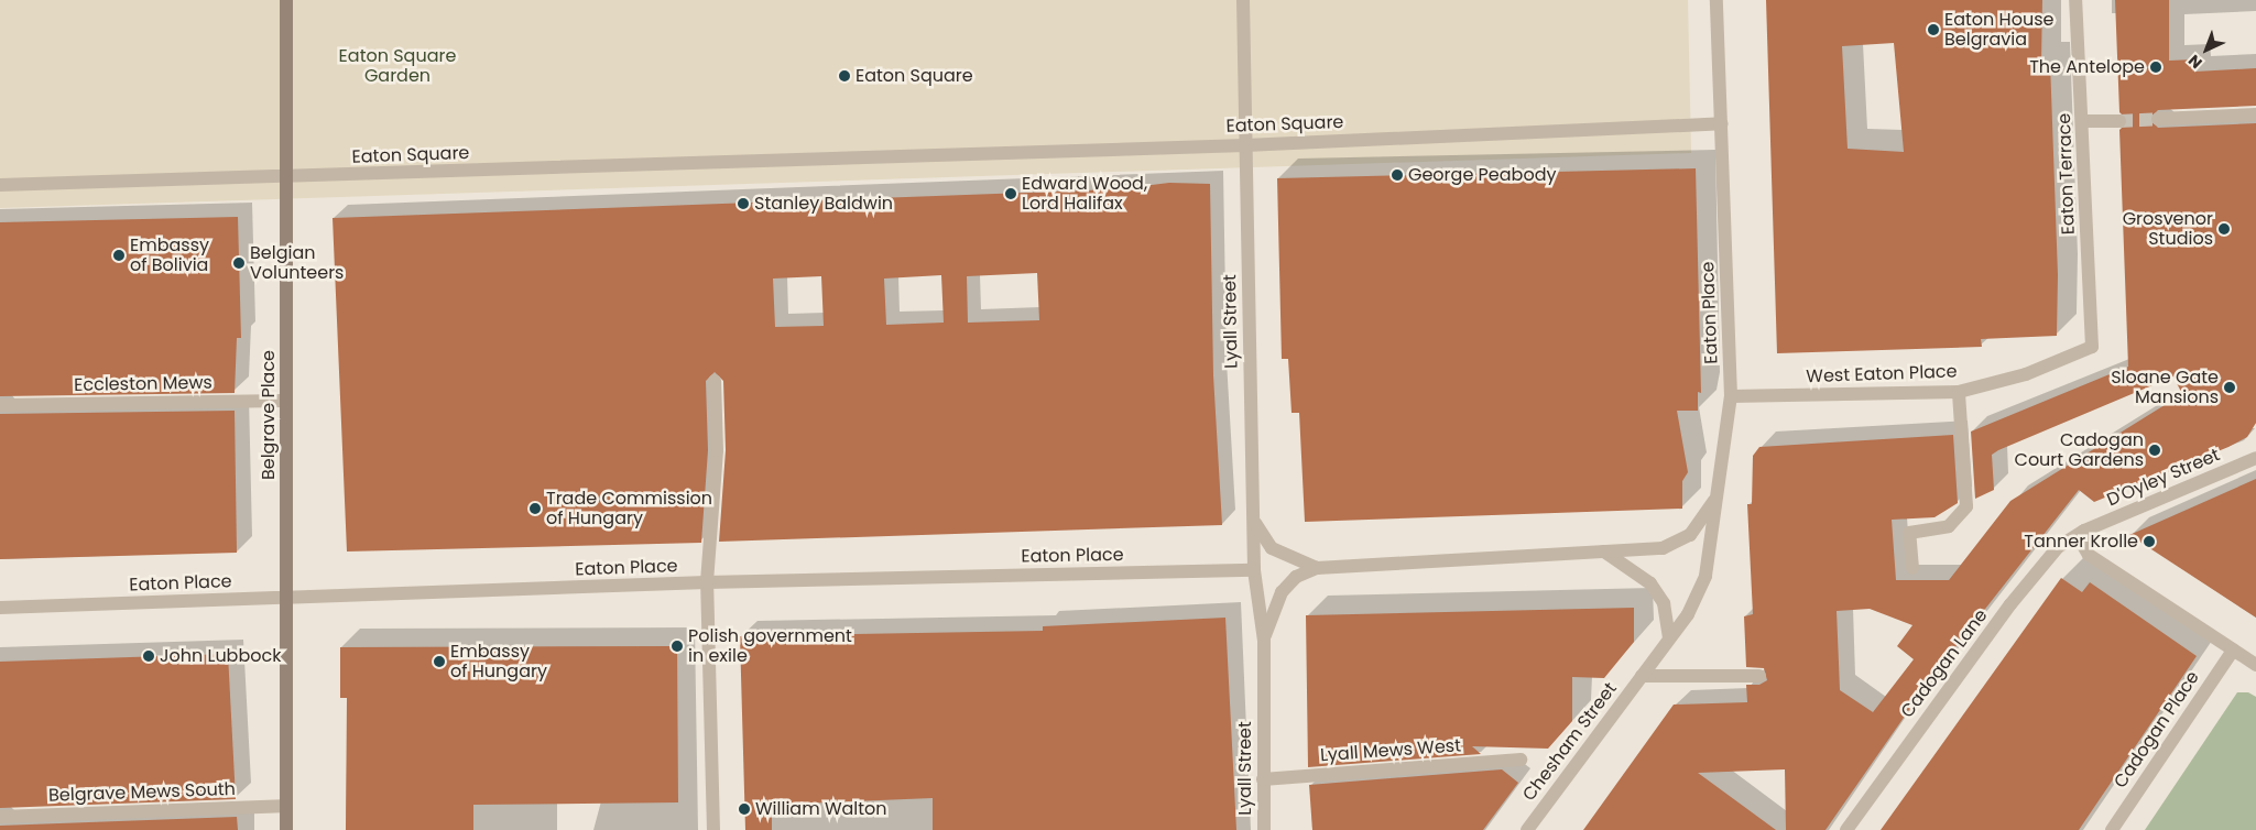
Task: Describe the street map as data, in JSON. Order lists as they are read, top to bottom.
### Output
{
  "streets": {
    "main road": ["Belgrave Place"],
    "street": [
      "Eaton Square",
      "Eaton Terrace",
      "Eaton Place",
      "Lyall Street",
      "West Eaton Place",
      "Eccleston Mews",
      "D'Oyley Street",
      "Cadogan Lane",
      "Cadogan Place",
      "Chesham Street",
      "Lyall Mews West",
      "Belgrave Mews South"
    ]
  },
  "crossings": [
    ["Eaton Square", "Eaton Place"],
    ["Eaton Square", "Lyall Street"],
    ["Eaton Square", "Belgrave Place"],
    ["Eaton Terrace", "West Eaton Place"],
    ["Eaton Place", "Lyall Street"],
    ["Eaton Place", "West Eaton Place"],
    ["Eaton Place", "Belgrave Place"],
    ["Eaton Place", "Chesham Street"],
    ["Lyall Street", "Lyall Mews West"],
    ["Eccleston Mews", "Belgrave Place"],
    ["Belgrave Place", "Belgrave Mews South"],
    ["D'Oyley Street", "Cadogan Lane"]
  ],
  "parks": ["Eaton Square Garden"],
  "places": [
    "Eaton House Belgravia",
    "The Antelope",
    "Eaton Square",
    "George Peabody",
    "Edward Wood, Lord Halifax",
    "Stanley Baldwin",
    "Grosvenor Studios",
    "Embassy of Bolivia",
    "Belgian Volunteers",
    "Sloane Gate Mansions",
    "Cadogan Court Gardens",
    "Trade Commission of Hungary",
    "Tanner Krolle",
    "Polish government in exile",
    "John Lubbock",
    "Embassy of Hungary",
    "William Walton"
  ],
  "north": "bottom left"
}
